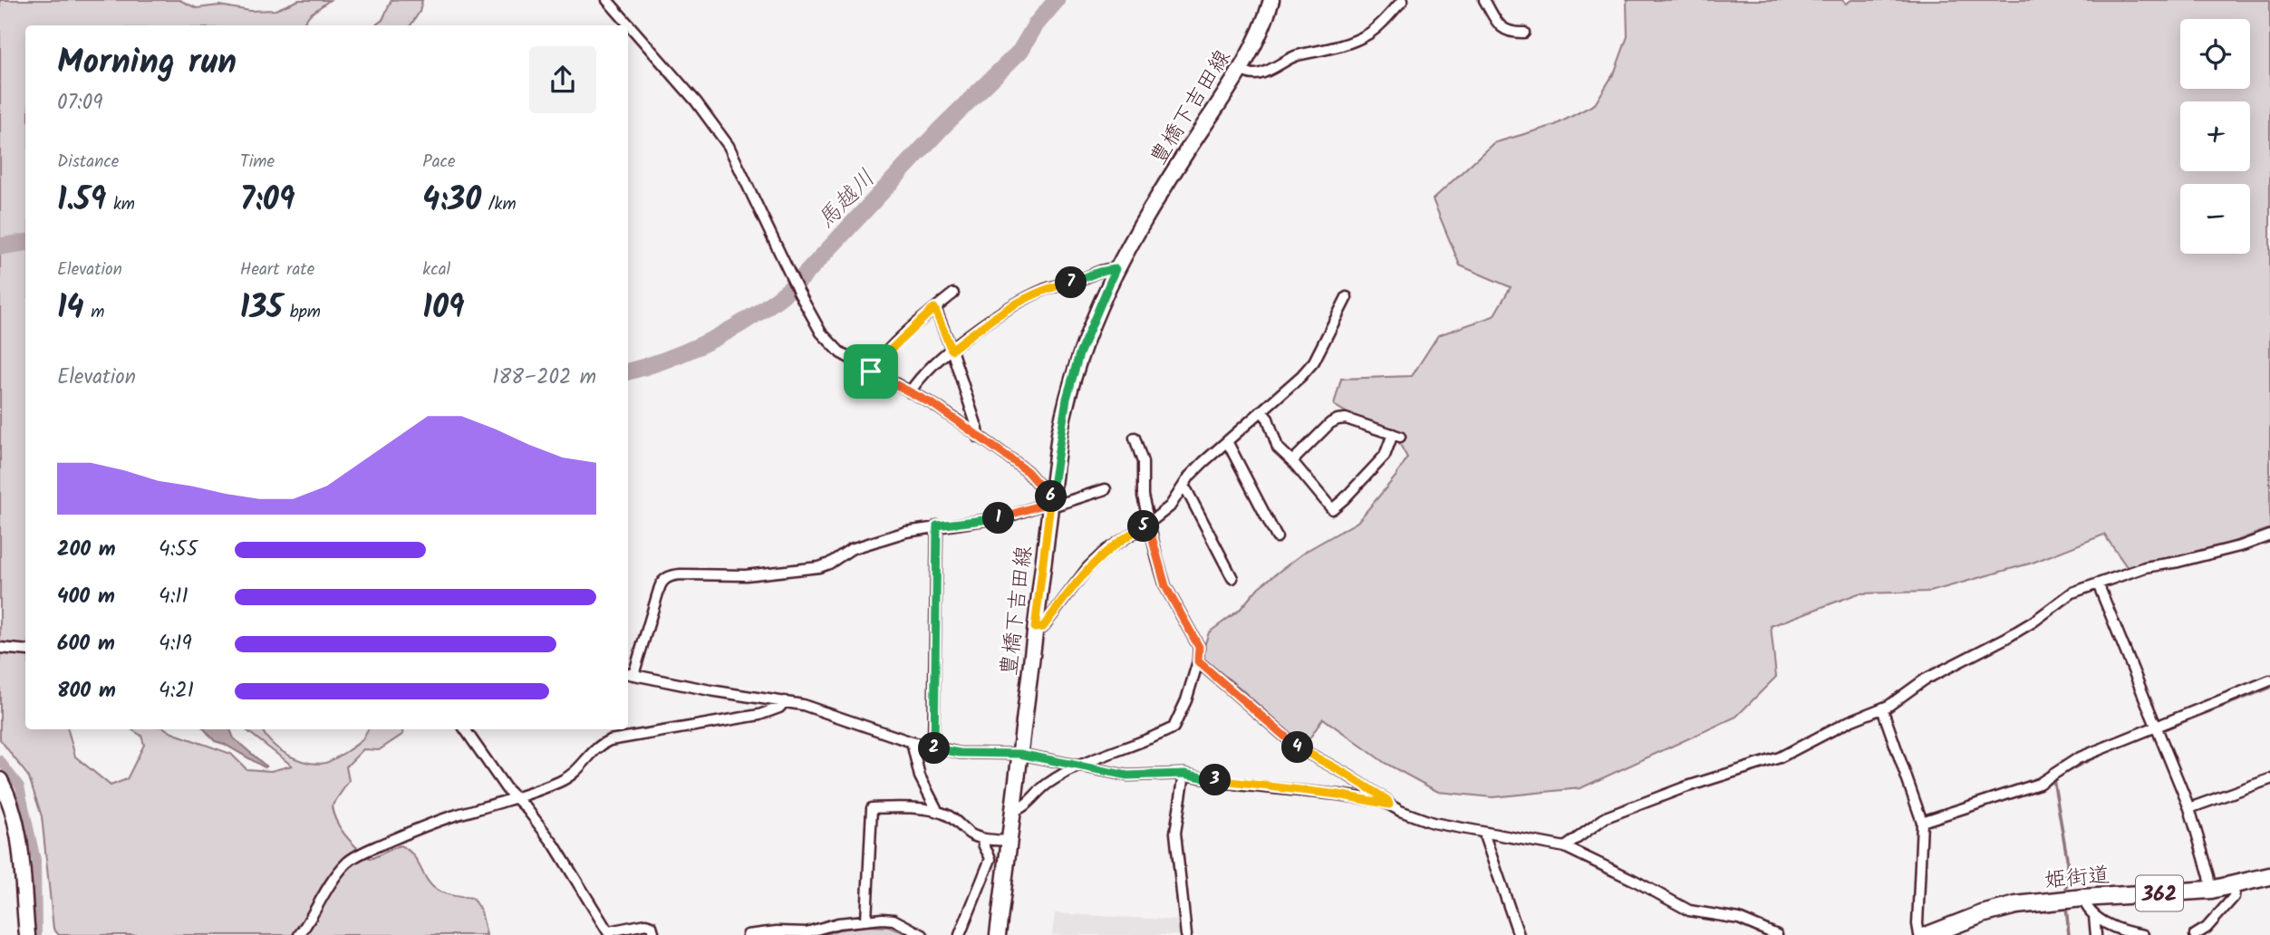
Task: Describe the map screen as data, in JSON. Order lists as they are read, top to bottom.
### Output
{
  "streets": {
    "highway": ["姫街道", "362"],
    "main road": ["豊橋下吉田線"]
  },
  "water": ["馬越川"],
  "page": {
    "map_buttons": ["+", "−"],
    "heading": ["Morning run", "07:09"],
    "stats": [
      ["Distance", "1.59 km"],
      ["Time", "7:09"],
      ["Pace", "4:30 /km"],
      ["Elevation", "14 m"],
      ["Heart rate", "135 bpm"],
      ["kcal", "109"]
    ],
    "pins": [
      "7",
      "6",
      "1",
      "5",
      "4",
      "2",
      "3"
    ],
    "chart": ["Elevation", "188–202 m"],
    "list": [
      {
        "name": "200 m",
        "note": "4:55"
      },
      {
        "name": "400 m",
        "note": "4:11"
      },
      {
        "name": "600 m",
        "note": "4:19"
      },
      {
        "name": "800 m",
        "note": "4:21"
      }
    ]
  }
}
